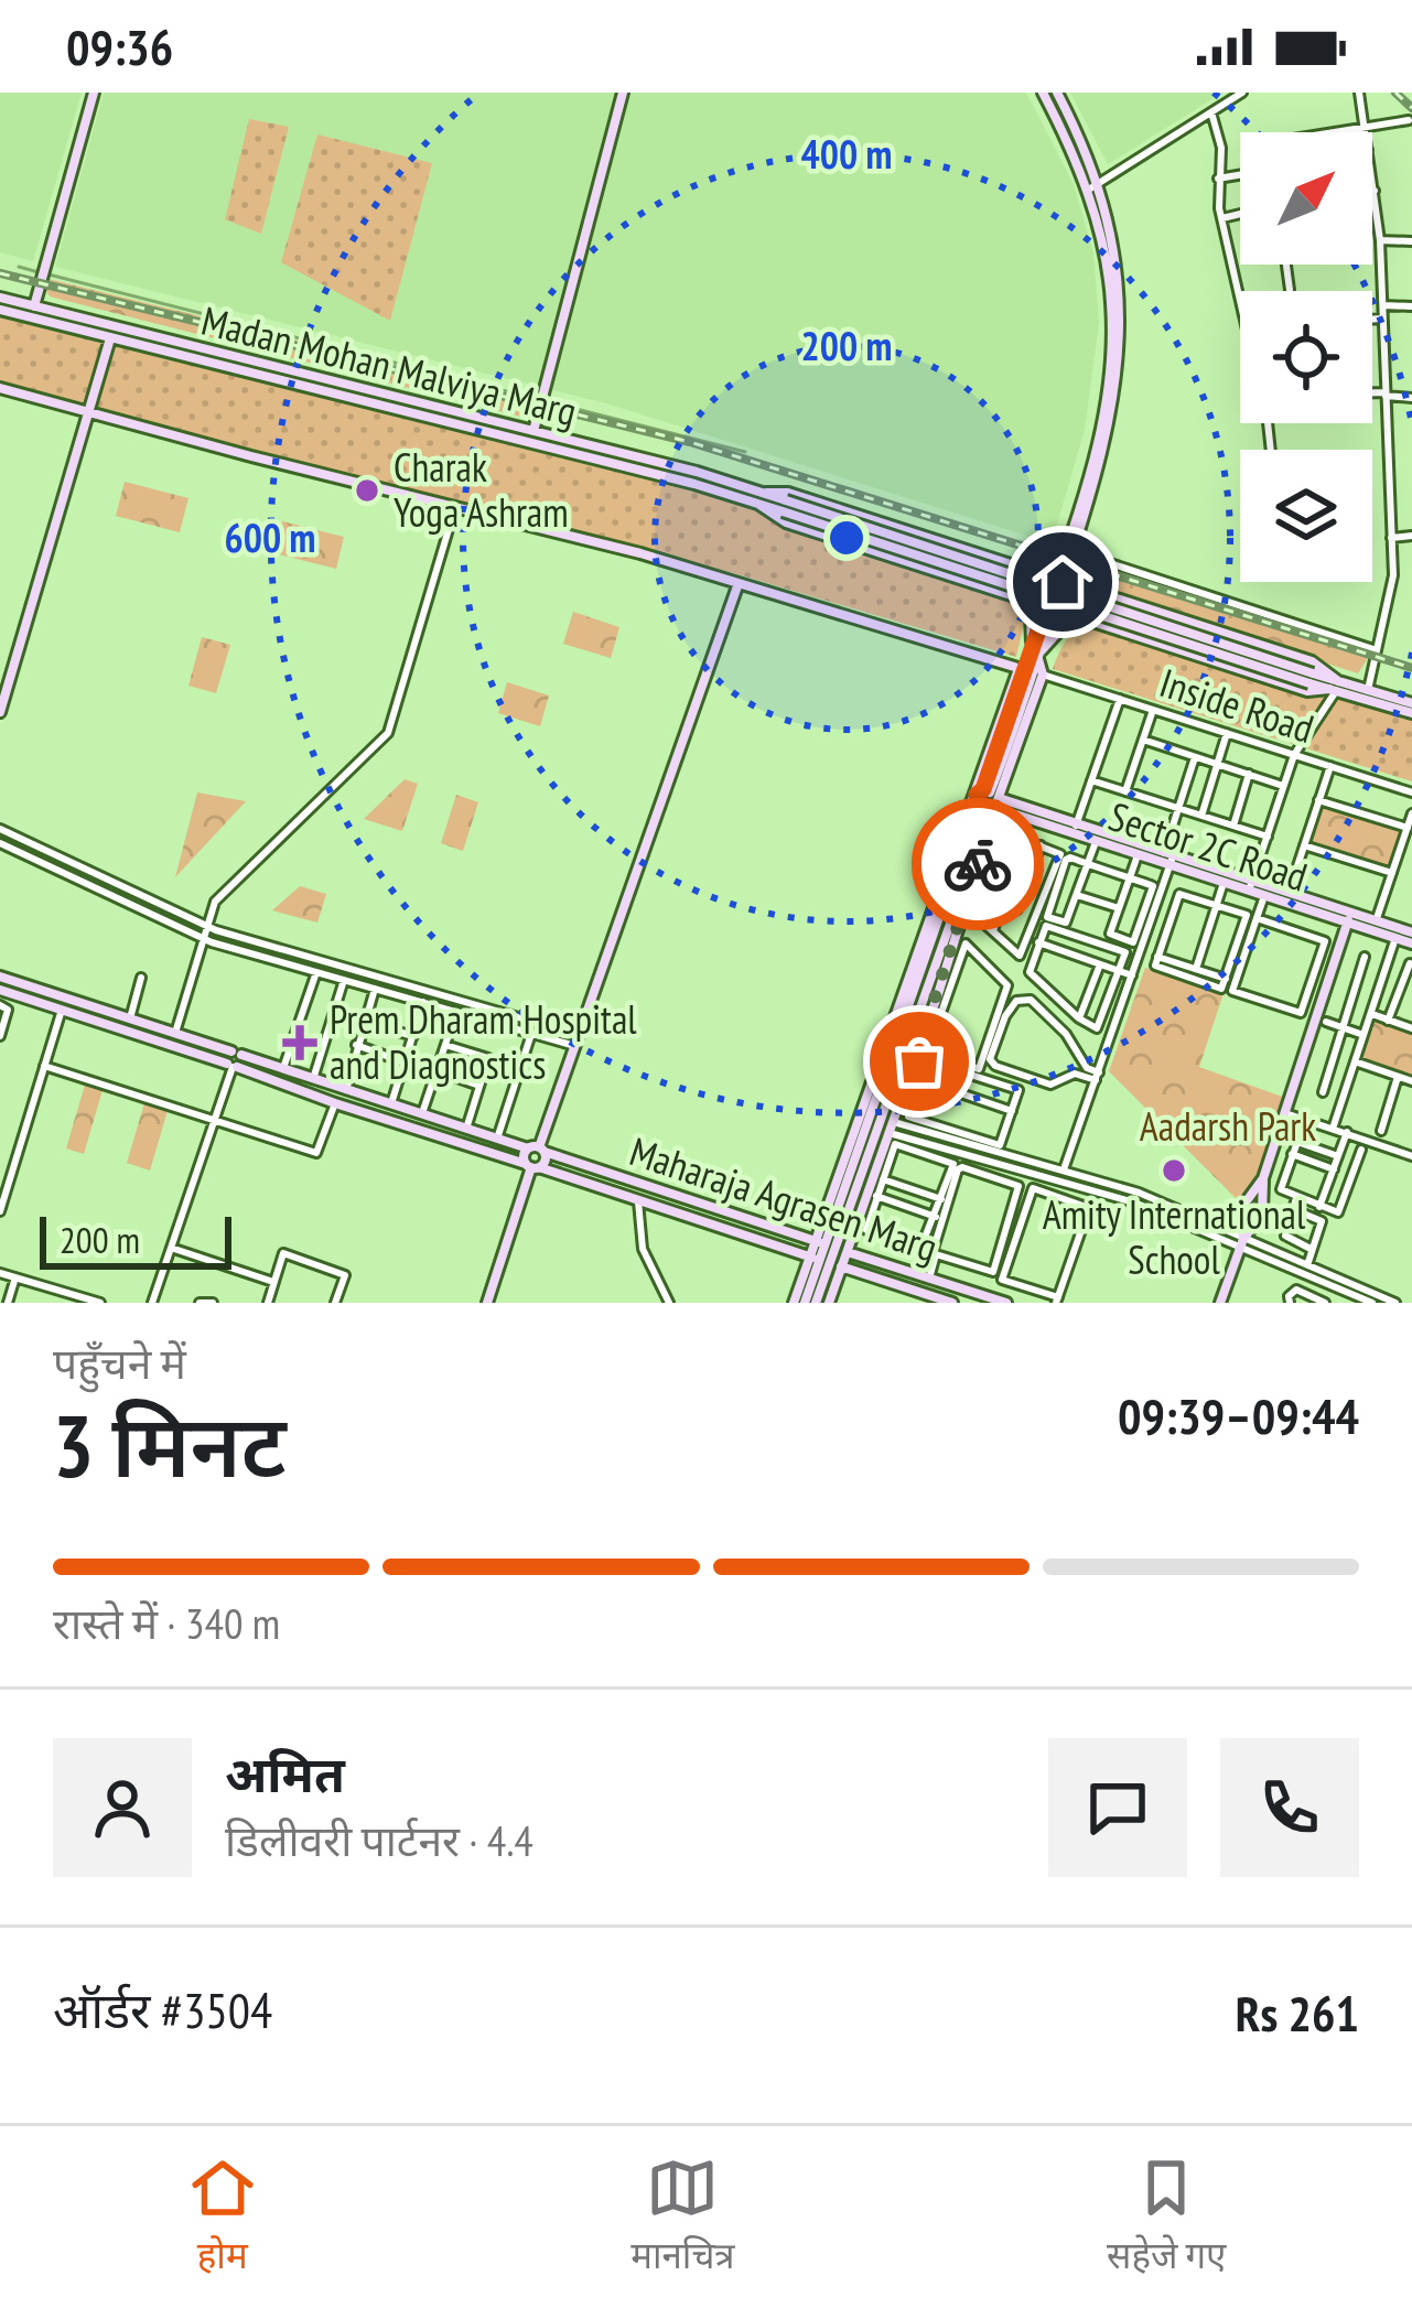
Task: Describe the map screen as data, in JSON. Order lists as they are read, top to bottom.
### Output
{
  "streets": {
    "street": [
      "Madan Mohan Malviya Marg",
      "Inside Road",
      "Sector 2C Road",
      "Maharaja Agrasen Marg"
    ]
  },
  "parks": ["Aadarsh Park"],
  "places": {
    "other": ["Charak Yoga Ashram", "Amity International School"],
    "health": ["Prem Dharam Hospital and Diagnostics"]
  },
  "scale_bar": "200 m",
  "north": "top right",
  "page": {
    "status": "09:36",
    "scale": "200 m",
    "heading": ["3 मिनट", "पहुँचने में", "09:39–09:44"],
    "panel": [
      "अमित",
      "डिलीवरी पार्टनर · 4.4",
      "ऑर्डर #3504",
      "Rs 261"
    ],
    "bar": "रास्ते में · 340 m",
    "tabs": ["होम", "मानचित्र", "सहेजे गए"]
  },
  "rings": ["400 m", "200 m", "600 m"]
}
